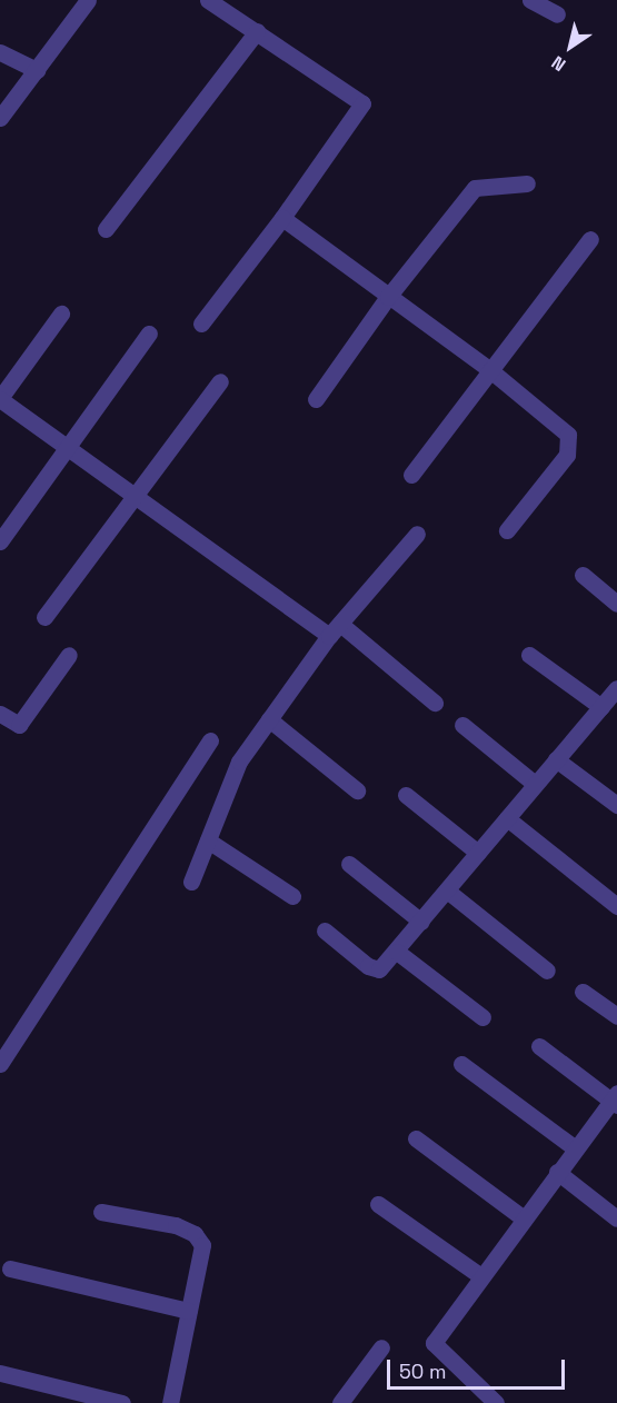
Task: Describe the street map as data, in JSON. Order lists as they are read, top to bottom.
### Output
{
  "scale_bar": "50 m",
  "north": "bottom left"
}
